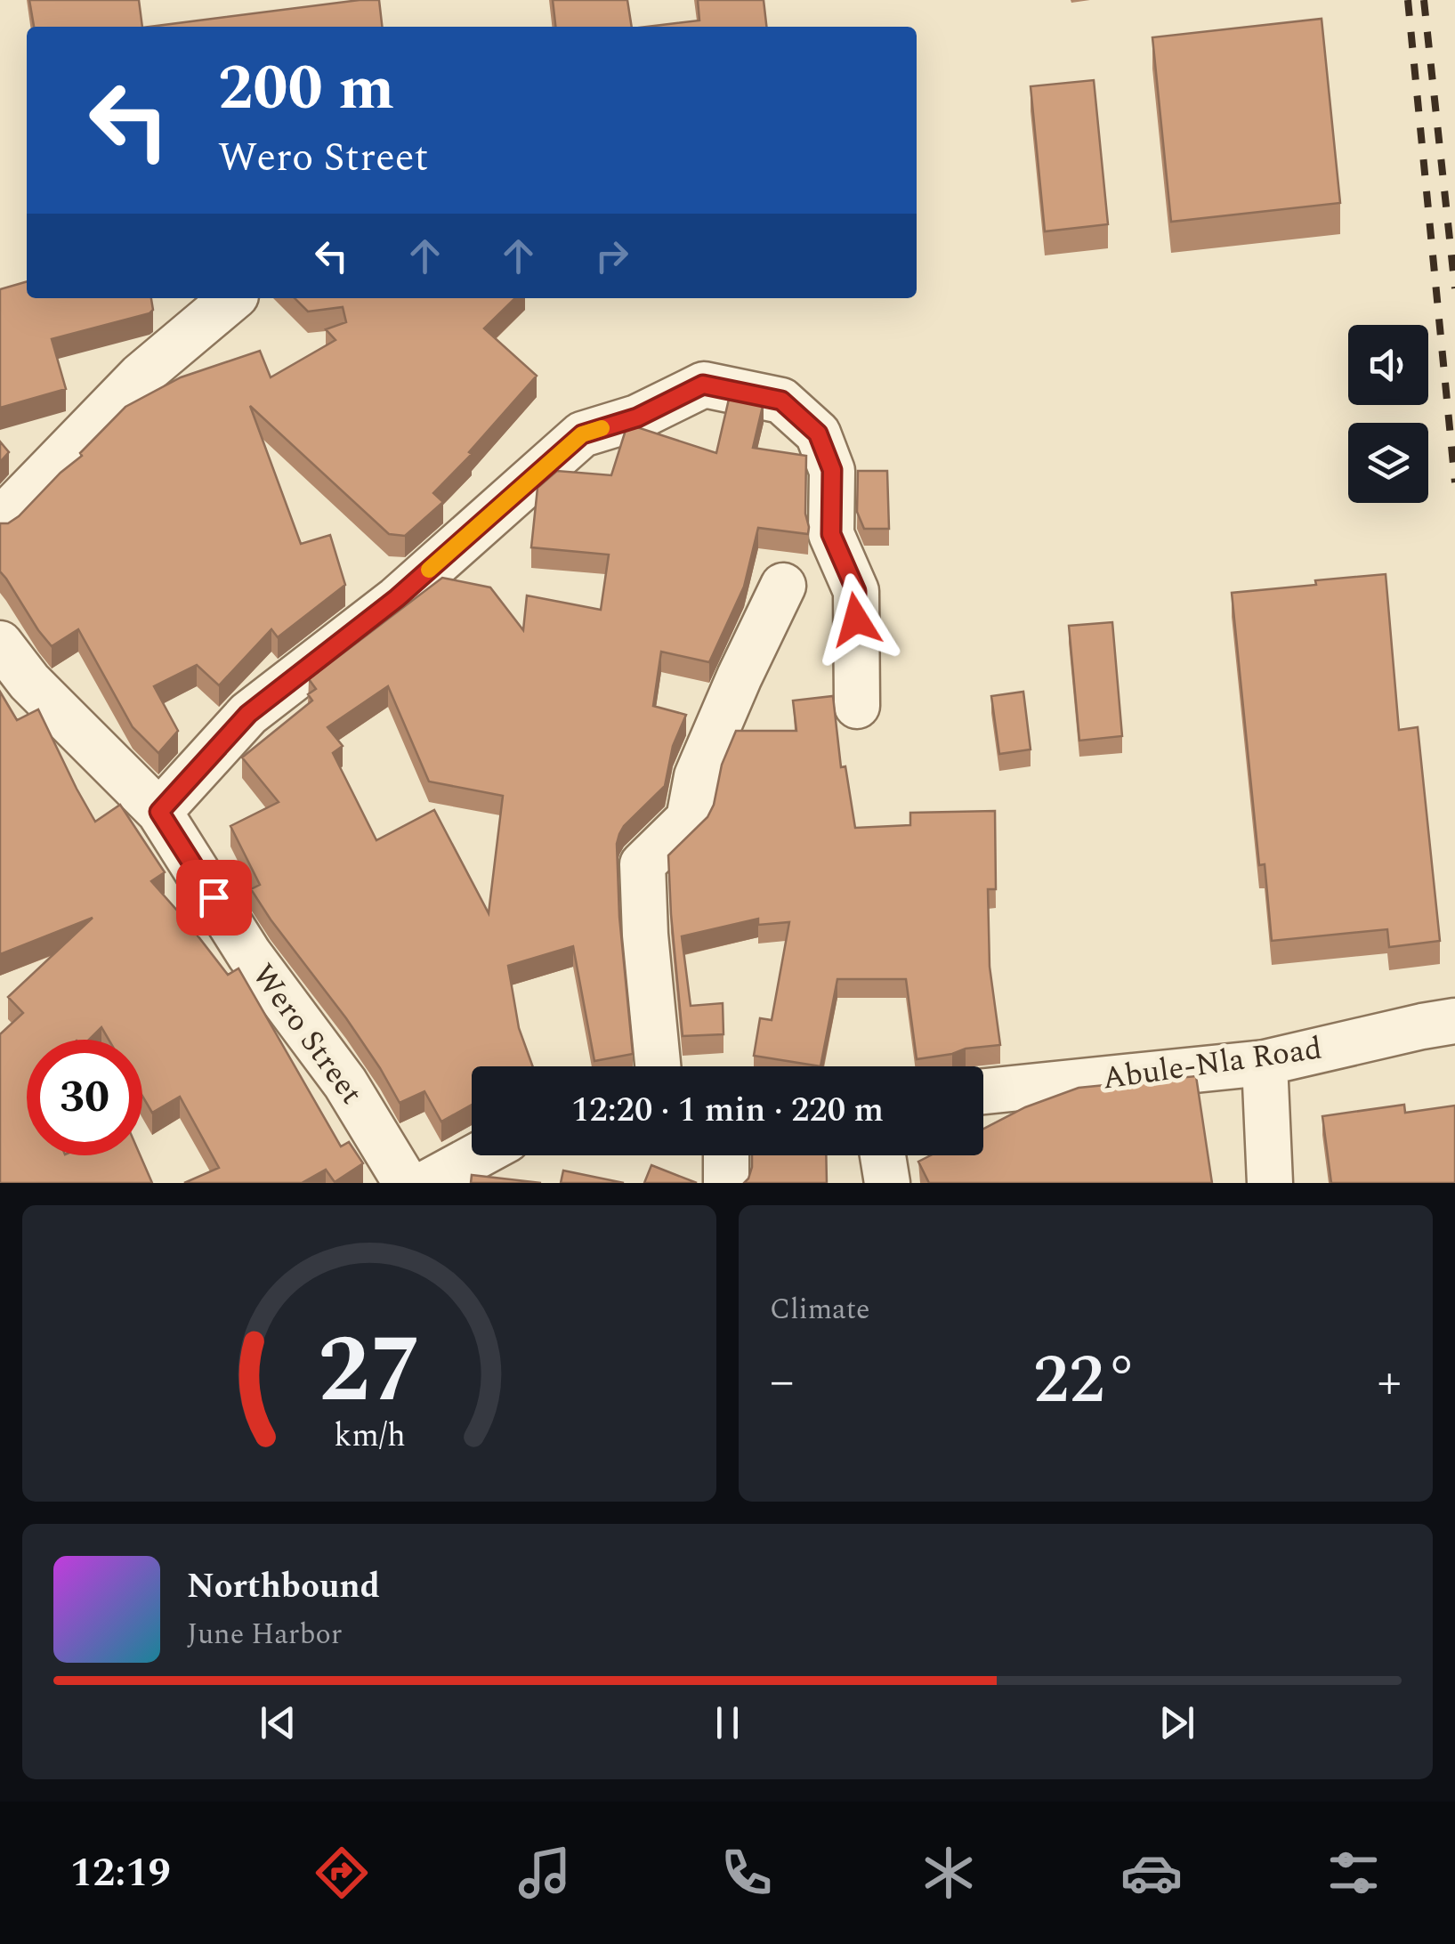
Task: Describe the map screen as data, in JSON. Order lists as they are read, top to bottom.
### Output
{
  "streets": {
    "street": ["Wero Street", "Abule-Nla Road"]
  },
  "page": {
    "turn": ["200 m", "Wero Street"],
    "limit": "30",
    "trip": "12:20 · 1 min · 220 m",
    "tile": "Climate",
    "heat": ["−", "22°", "+"],
    "song": ["Northbound", "June Harbor"],
    "tabs": "12:19",
    "gauge": ["27", "km/h"]
  }
}
